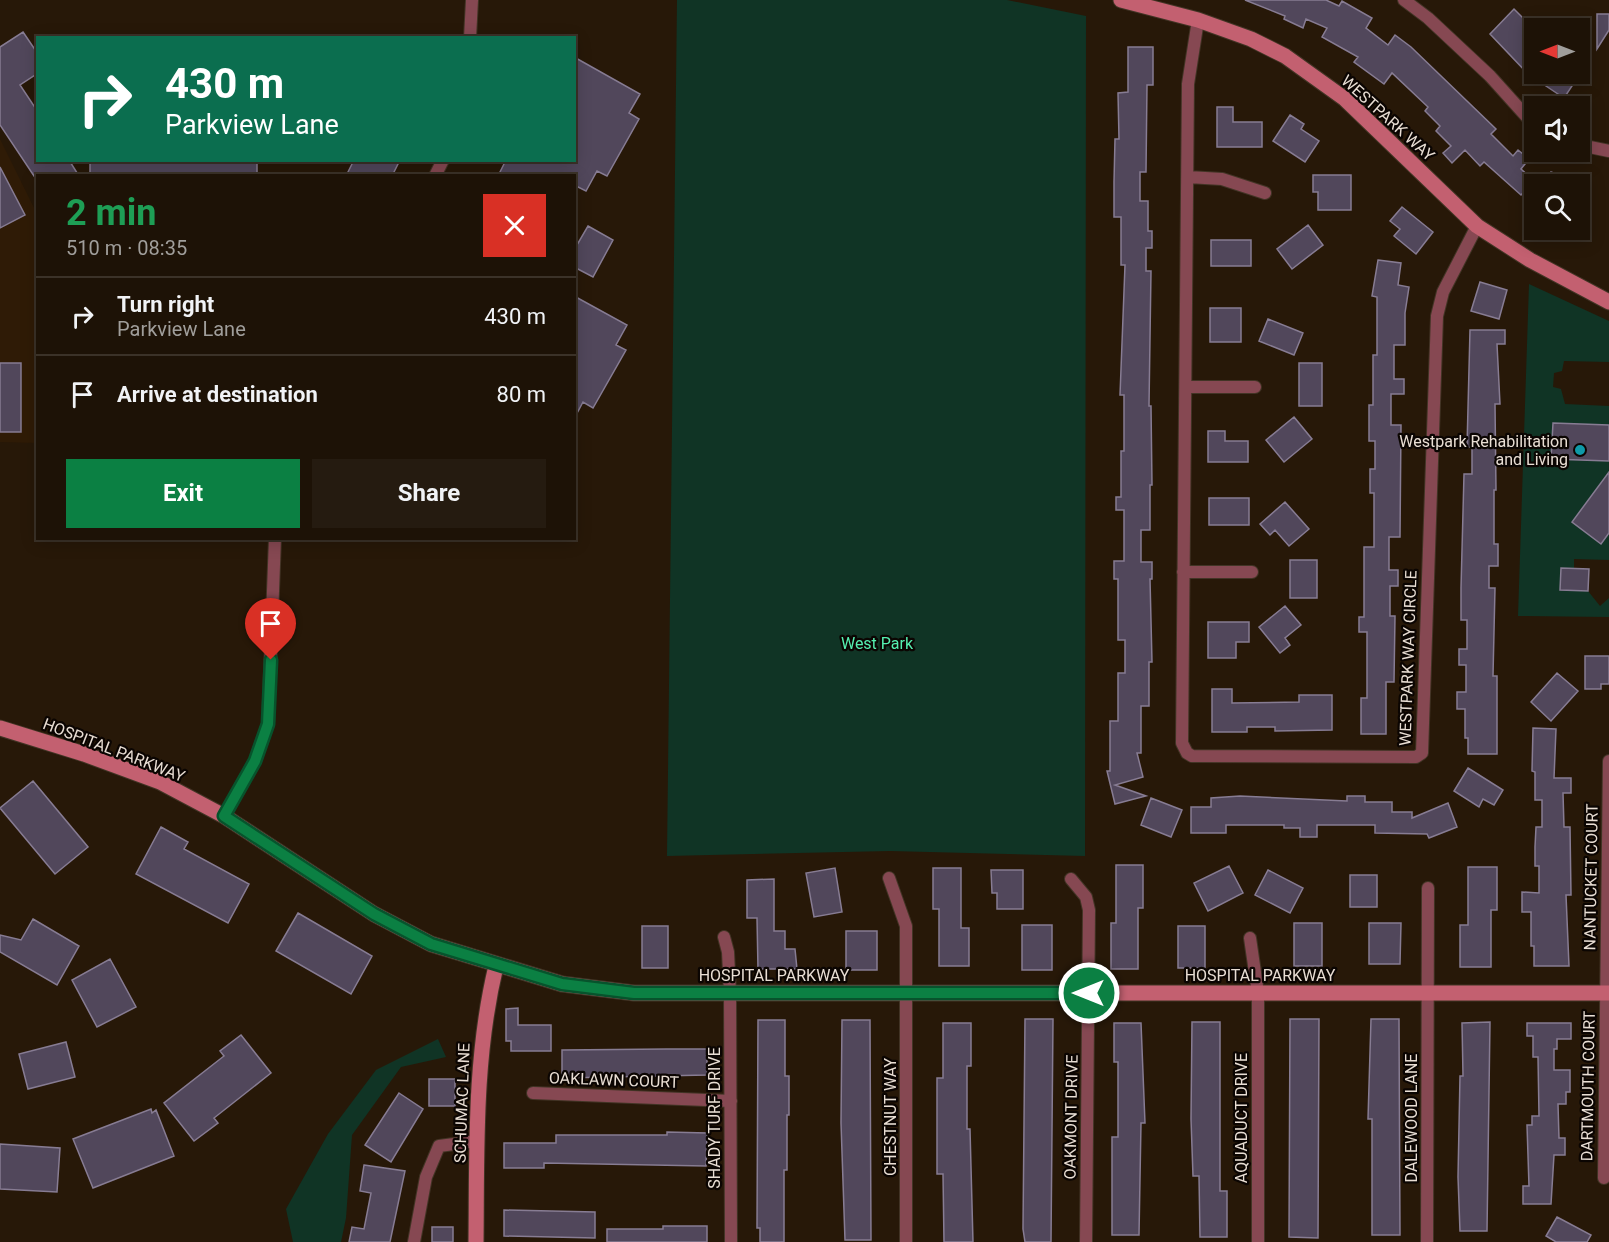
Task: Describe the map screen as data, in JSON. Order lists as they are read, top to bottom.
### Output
{
  "streets": {
    "street": [
      "WESTPARK WAY",
      "WESTPARK WAY CIRCLE",
      "HOSPITAL PARKWAY",
      "NANTUCKET COURT",
      "OAKLAWN COURT",
      "DARTMOUTH COURT",
      "SCHUMAC LANE",
      "CHESTNUT WAY",
      "OAKMONT DRIVE",
      "SHADY TURF DRIVE",
      "AQUADUCT DRIVE",
      "DALEWOOD LANE"
    ]
  },
  "crossings": [
    ["WESTPARK WAY", "WESTPARK WAY CIRCLE"],
    ["HOSPITAL PARKWAY", "NANTUCKET COURT"],
    ["HOSPITAL PARKWAY", "DARTMOUTH COURT"],
    ["HOSPITAL PARKWAY", "SCHUMAC LANE"],
    ["HOSPITAL PARKWAY", "CHESTNUT WAY"],
    ["HOSPITAL PARKWAY", "OAKMONT DRIVE"],
    ["HOSPITAL PARKWAY", "SHADY TURF DRIVE"],
    ["HOSPITAL PARKWAY", "AQUADUCT DRIVE"],
    ["HOSPITAL PARKWAY", "DALEWOOD LANE"],
    ["NANTUCKET COURT", "DARTMOUTH COURT"],
    ["OAKLAWN COURT", "SHADY TURF DRIVE"]
  ],
  "parks": ["West Park"],
  "places": ["Westpark Rehabilitation and Living"],
  "north": "left",
  "page": {
    "turn": ["430 m", "Parkview Lane"],
    "heading": ["2 min", "510 m · 08:35"],
    "list": [
      {
        "name": "Turn right",
        "note": "Parkview Lane",
        "value": "430 m"
      },
      {
        "name": "Arrive at destination",
        "value": "80 m"
      }
    ],
    "buttons": ["Exit", "Share"]
  }
}
